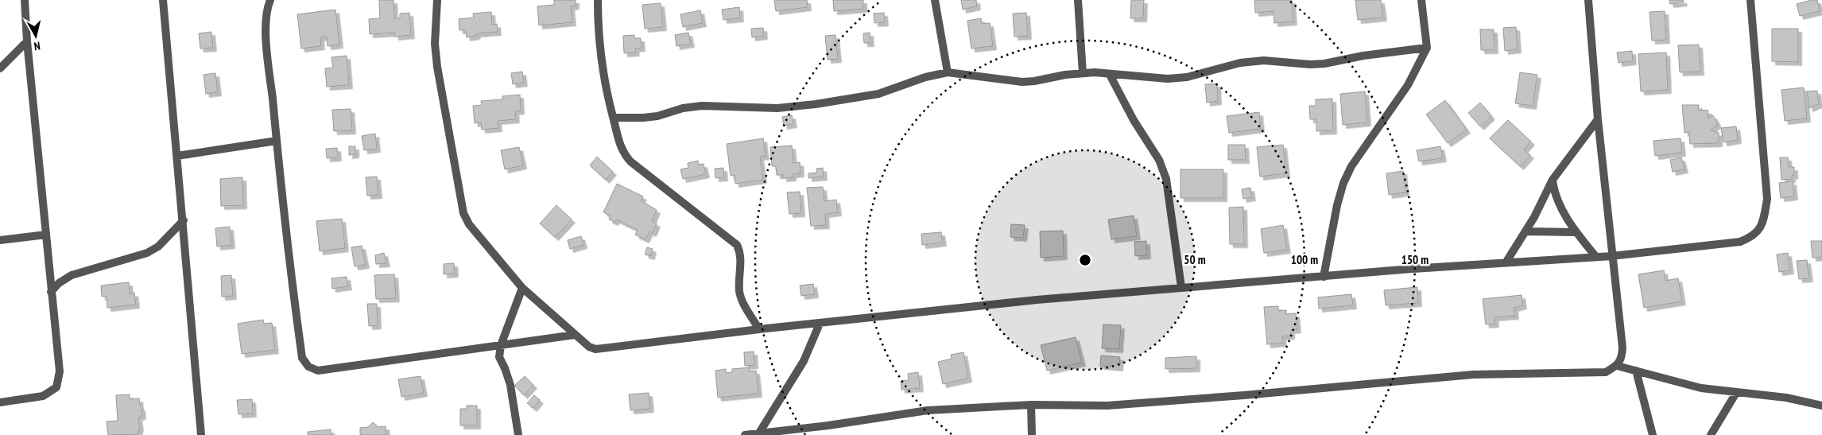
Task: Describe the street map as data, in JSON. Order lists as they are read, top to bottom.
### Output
{
  "north": "bottom",
  "rings": ["50 m", "100 m", "150 m"]
}
